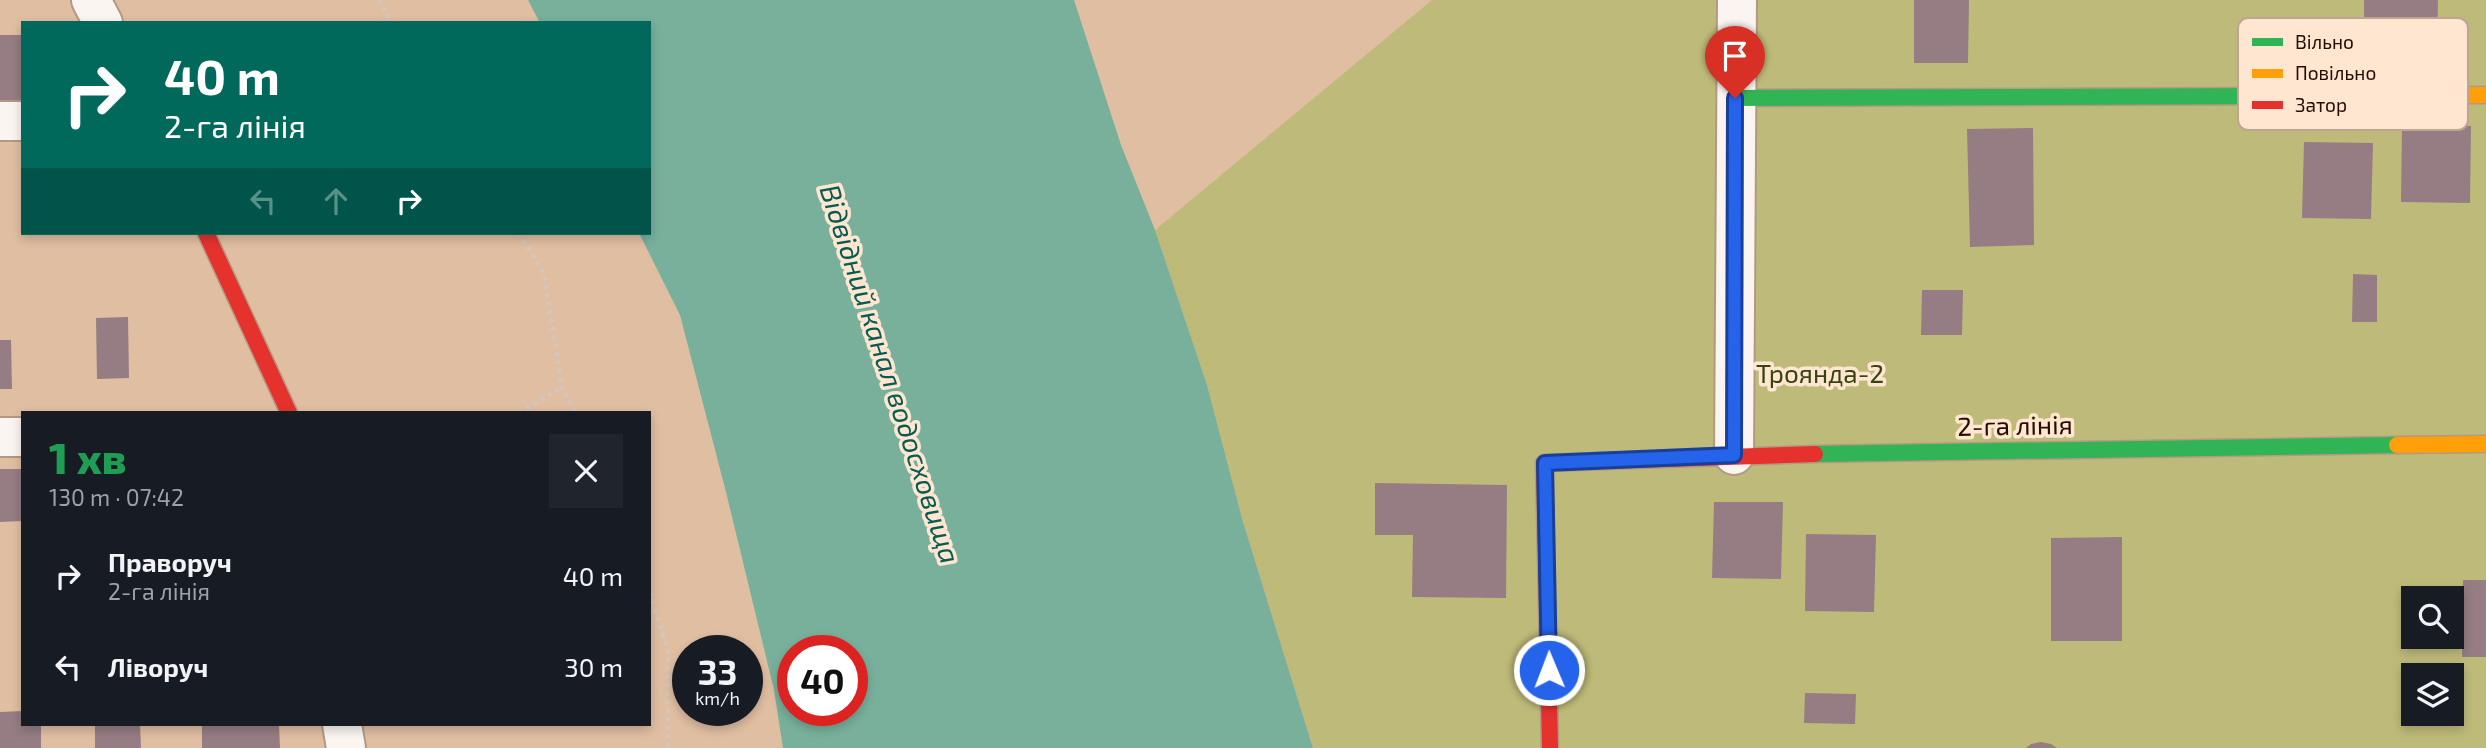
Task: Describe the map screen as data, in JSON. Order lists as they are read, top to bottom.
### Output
{
  "streets": {
    "street": ["2-га лінія"]
  },
  "water": ["Відвідний канал водосховища"],
  "parks": ["Троянда-2"],
  "legend": ["Вільно", "Повільно", "Затор"],
  "page": {
    "turn": ["40 m", "2-га лінія"],
    "heading": ["1 хв", "130 m · 07:42"],
    "list": [
      {
        "name": "Праворуч",
        "note": "2-га лінія",
        "value": "40 m"
      },
      {
        "name": "Ліворуч",
        "value": "30 m"
      }
    ],
    "speed": "33 km/h",
    "limit": "40"
  }
}
